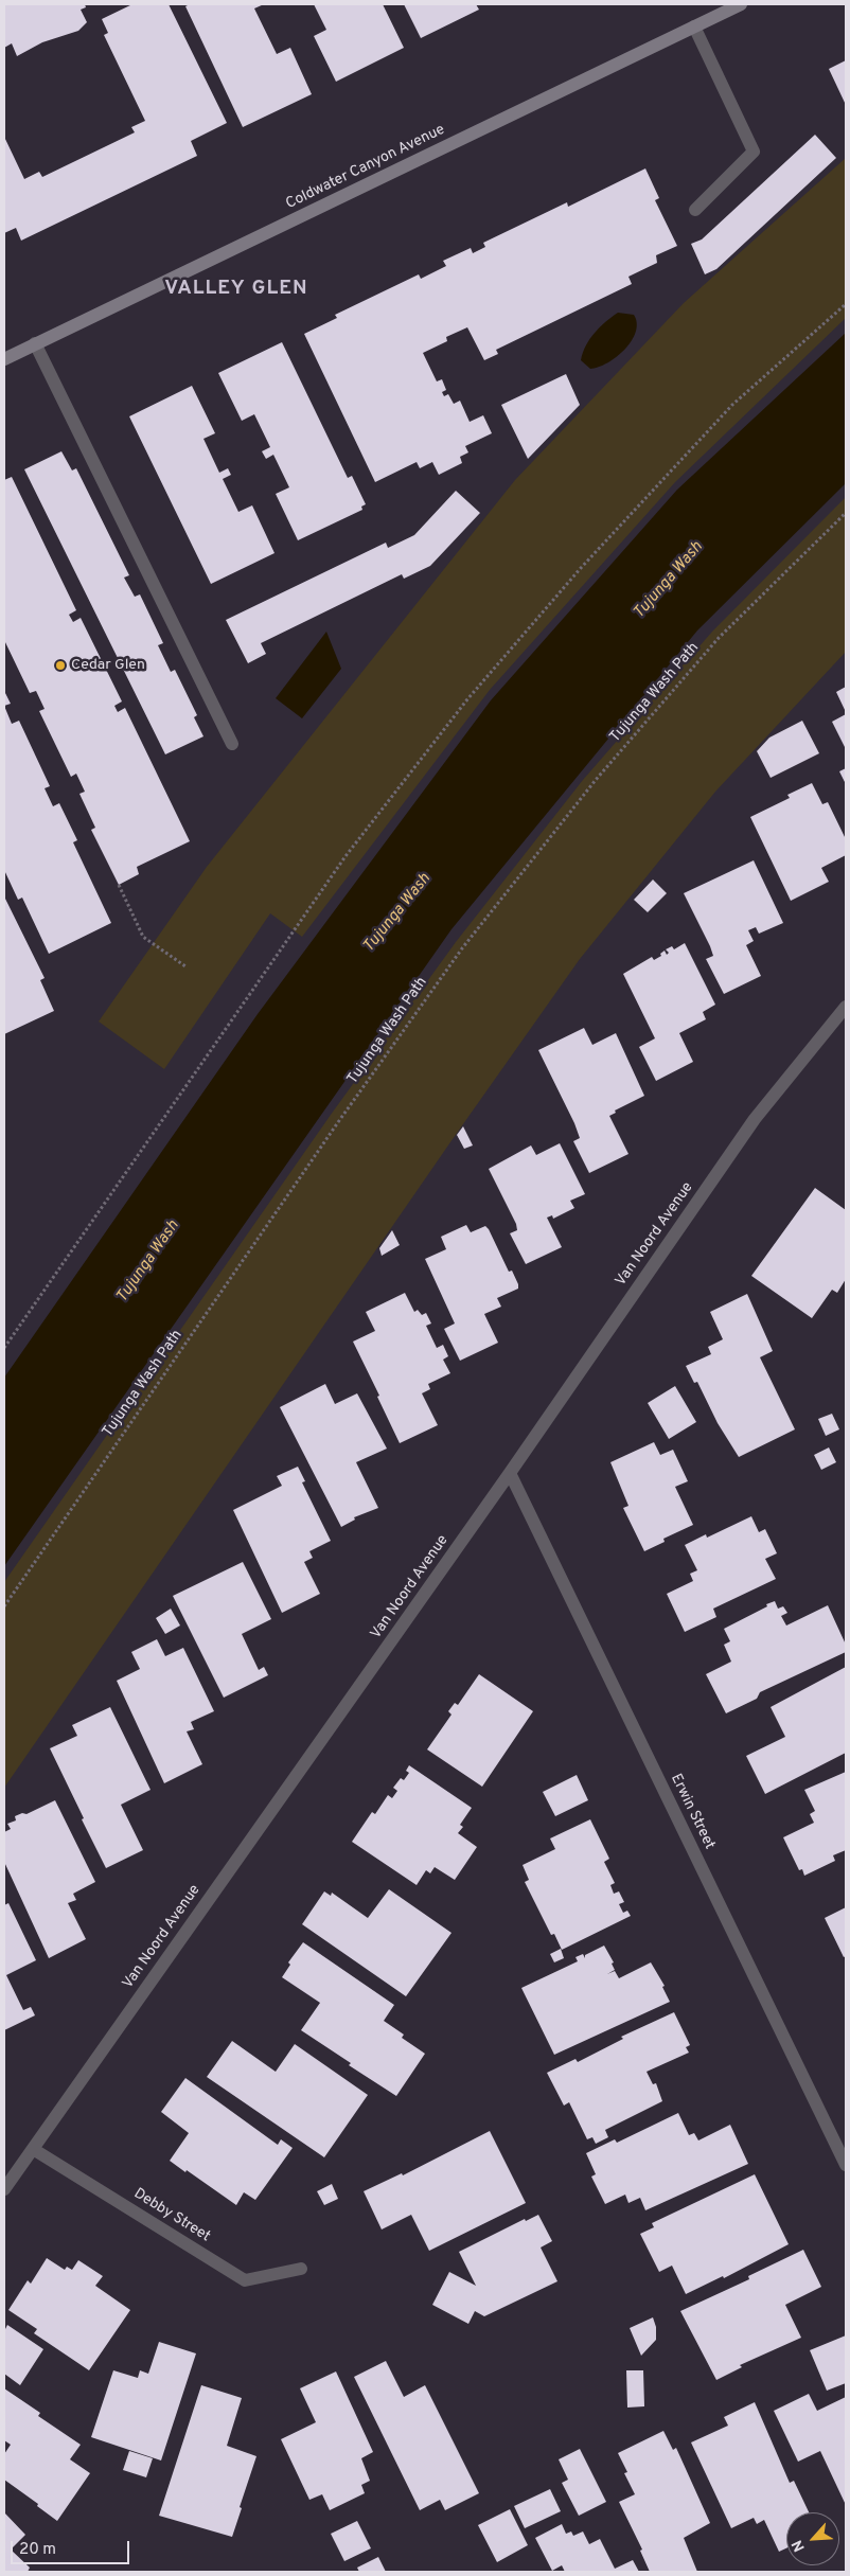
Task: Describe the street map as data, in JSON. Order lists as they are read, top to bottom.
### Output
{
  "streets": {
    "main road": ["Coldwater Canyon Avenue"],
    "street": ["Van Noord Avenue", "Erwin Street", "Debby Street"],
    "path": ["Tujunga Wash Path"]
  },
  "crossings": [
    ["Van Noord Avenue", "Erwin Street"],
    ["Van Noord Avenue", "Debby Street"]
  ],
  "districts": ["VALLEY GLEN"],
  "water": ["Tujunga Wash"],
  "places": ["Cedar Glen"],
  "scale_bar": "20 m",
  "north": "bottom left"
}
